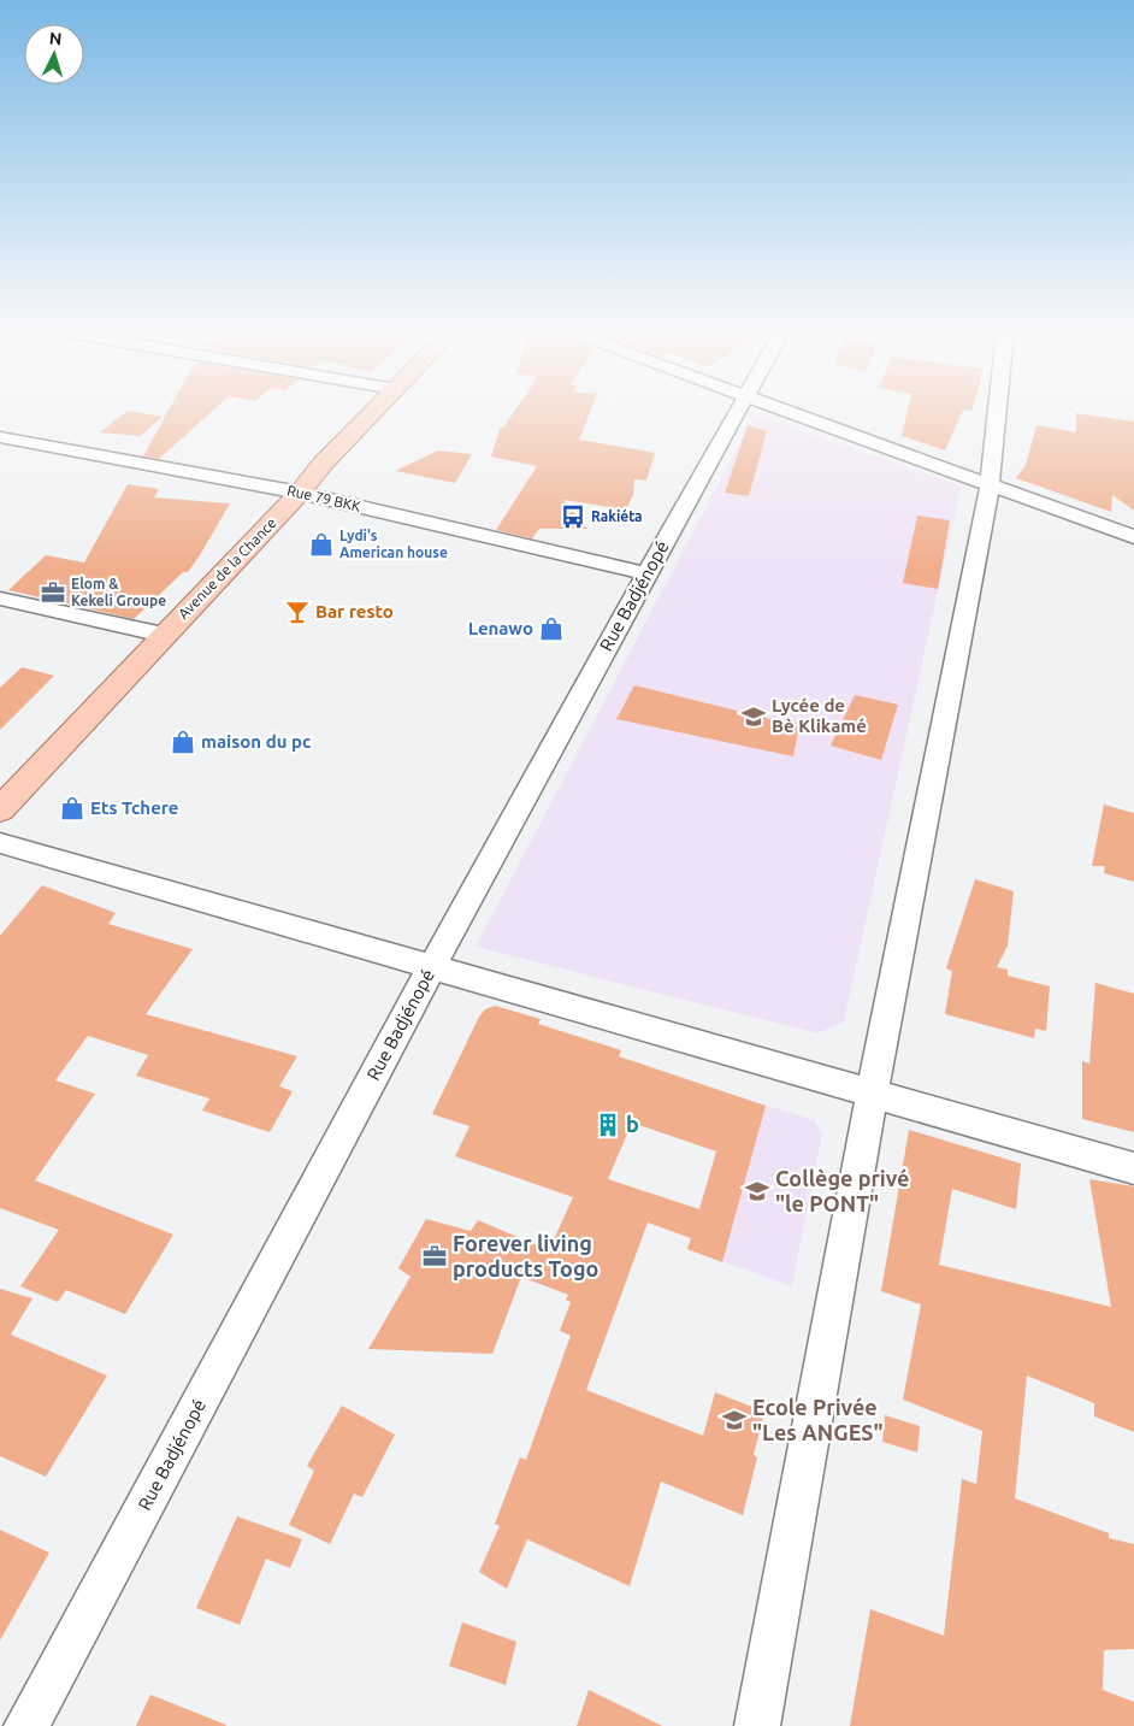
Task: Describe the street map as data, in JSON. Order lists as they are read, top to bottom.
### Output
{
  "streets": {
    "main road": ["Avenue de la Chance"],
    "street": ["Rue 79 BKK", "Rue Badjénopé"]
  },
  "crossings": [
    ["Rue 79 BKK", "Avenue de la Chance"],
    ["Rue 79 BKK", "Rue Badjénopé"]
  ],
  "places": {
    "bus stop": ["Rakiéta"],
    "shop": [
      "Lydi's American house",
      "Lenawo",
      "maison du pc",
      "Ets Tchere"
    ],
    "office": ["Elom & Kekeli Groupe", "Forever living products Togo"],
    "bar": ["Bar resto"],
    "school or university": ["Lycée de Bè Klikamé", "Collège privé \"le PONT\"", "Ecole Privée \"Les ANGES\""],
    "building": ["b"]
  },
  "north": "top"
}
